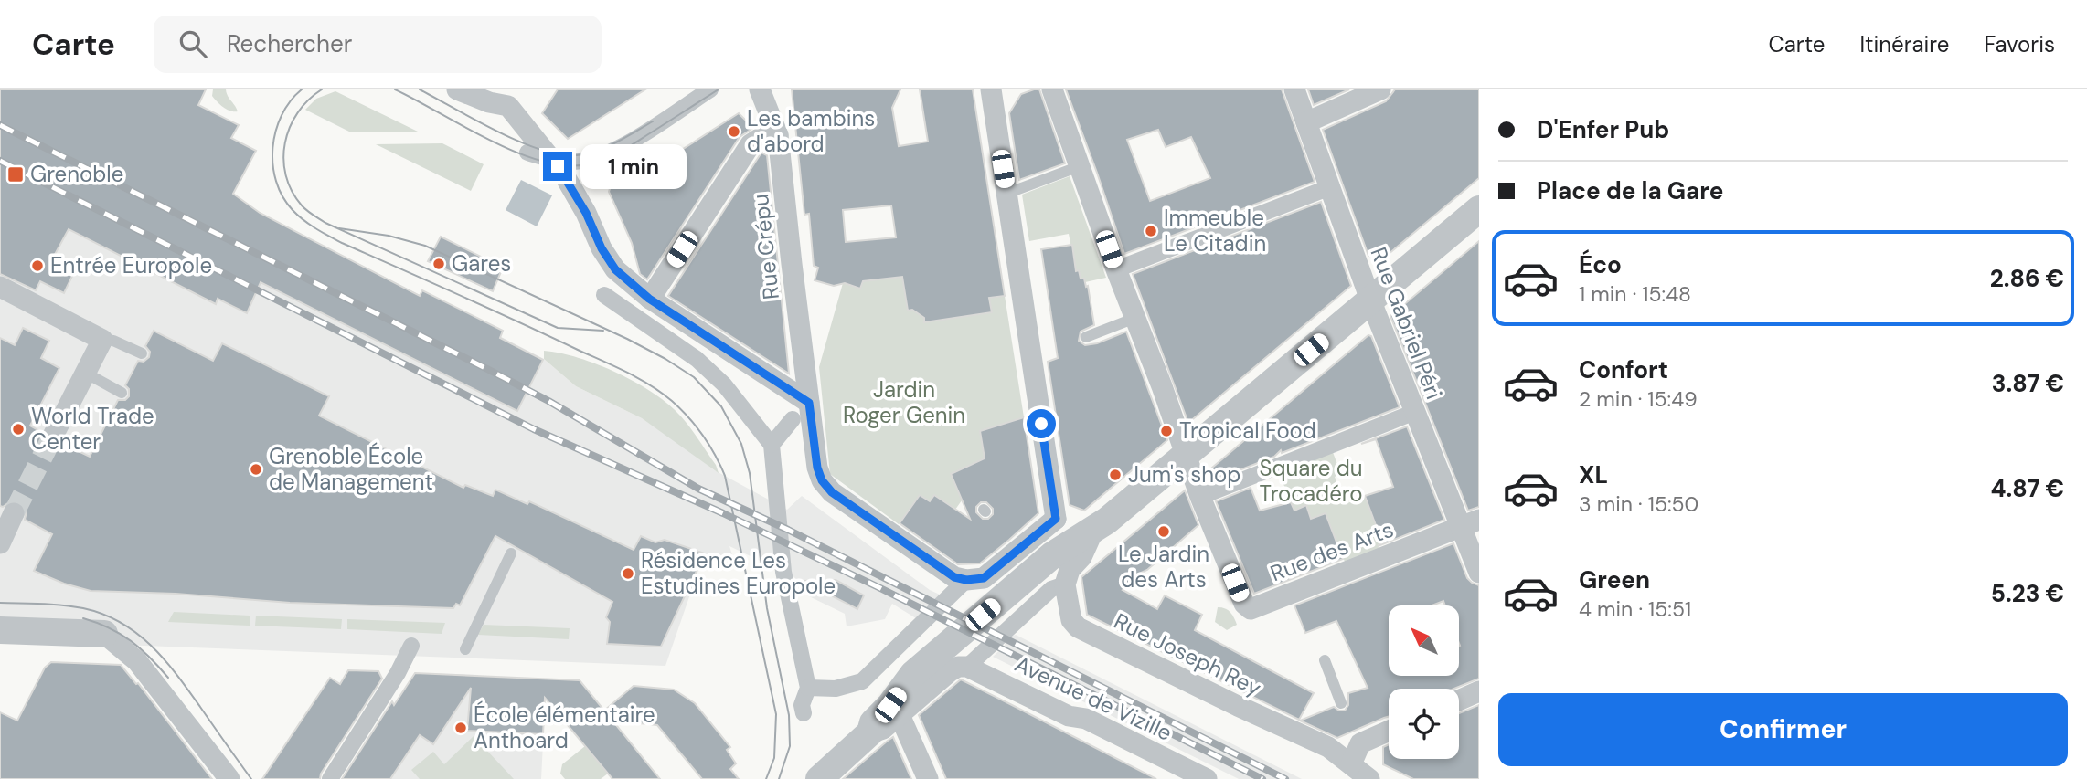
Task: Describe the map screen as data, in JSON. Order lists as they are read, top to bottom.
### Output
{
  "streets": {
    "street": [
      "Rue Crépu",
      "Rue Gabriel Péri",
      "Rue des Arts",
      "Rue Joseph Rey",
      "Avenue de Vizille"
    ]
  },
  "crossings": [
    ["Rue Gabriel Péri", "Rue des Arts"]
  ],
  "parks": ["Jardin Roger Genin", "Square du Trocadéro"],
  "places": {
    "other": [
      "Les bambins d'abord",
      "Immeuble Le Citadin",
      "Gares",
      "Entrée Europole",
      "World Trade Center",
      "Tropical Food",
      "Grenoble École de Management",
      "Jum's shop",
      "Le Jardin des Arts",
      "Résidence Les Estudines Europole",
      "École élémentaire Anthoard"
    ],
    "transit": ["Grenoble"]
  },
  "north": "top left",
  "page": {
    "header": "Carte",
    "search": "Rechercher",
    "nav": ["Carte", "Itinéraire", "Favoris"],
    "banner": ["D'Enfer Pub", "Place de la Gare"],
    "bubble": "1 min",
    "list": [
      {
        "name": "Éco",
        "note": "1 min · 15:48",
        "value": "2.86 €"
      },
      {
        "name": "Confort",
        "note": "2 min · 15:49",
        "value": "3.87 €"
      },
      {
        "name": "XL",
        "note": "3 min · 15:50",
        "value": "4.87 €"
      },
      {
        "name": "Green",
        "note": "4 min · 15:51",
        "value": "5.23 €"
      }
    ],
    "buttons": "Confirmer"
  }
}
